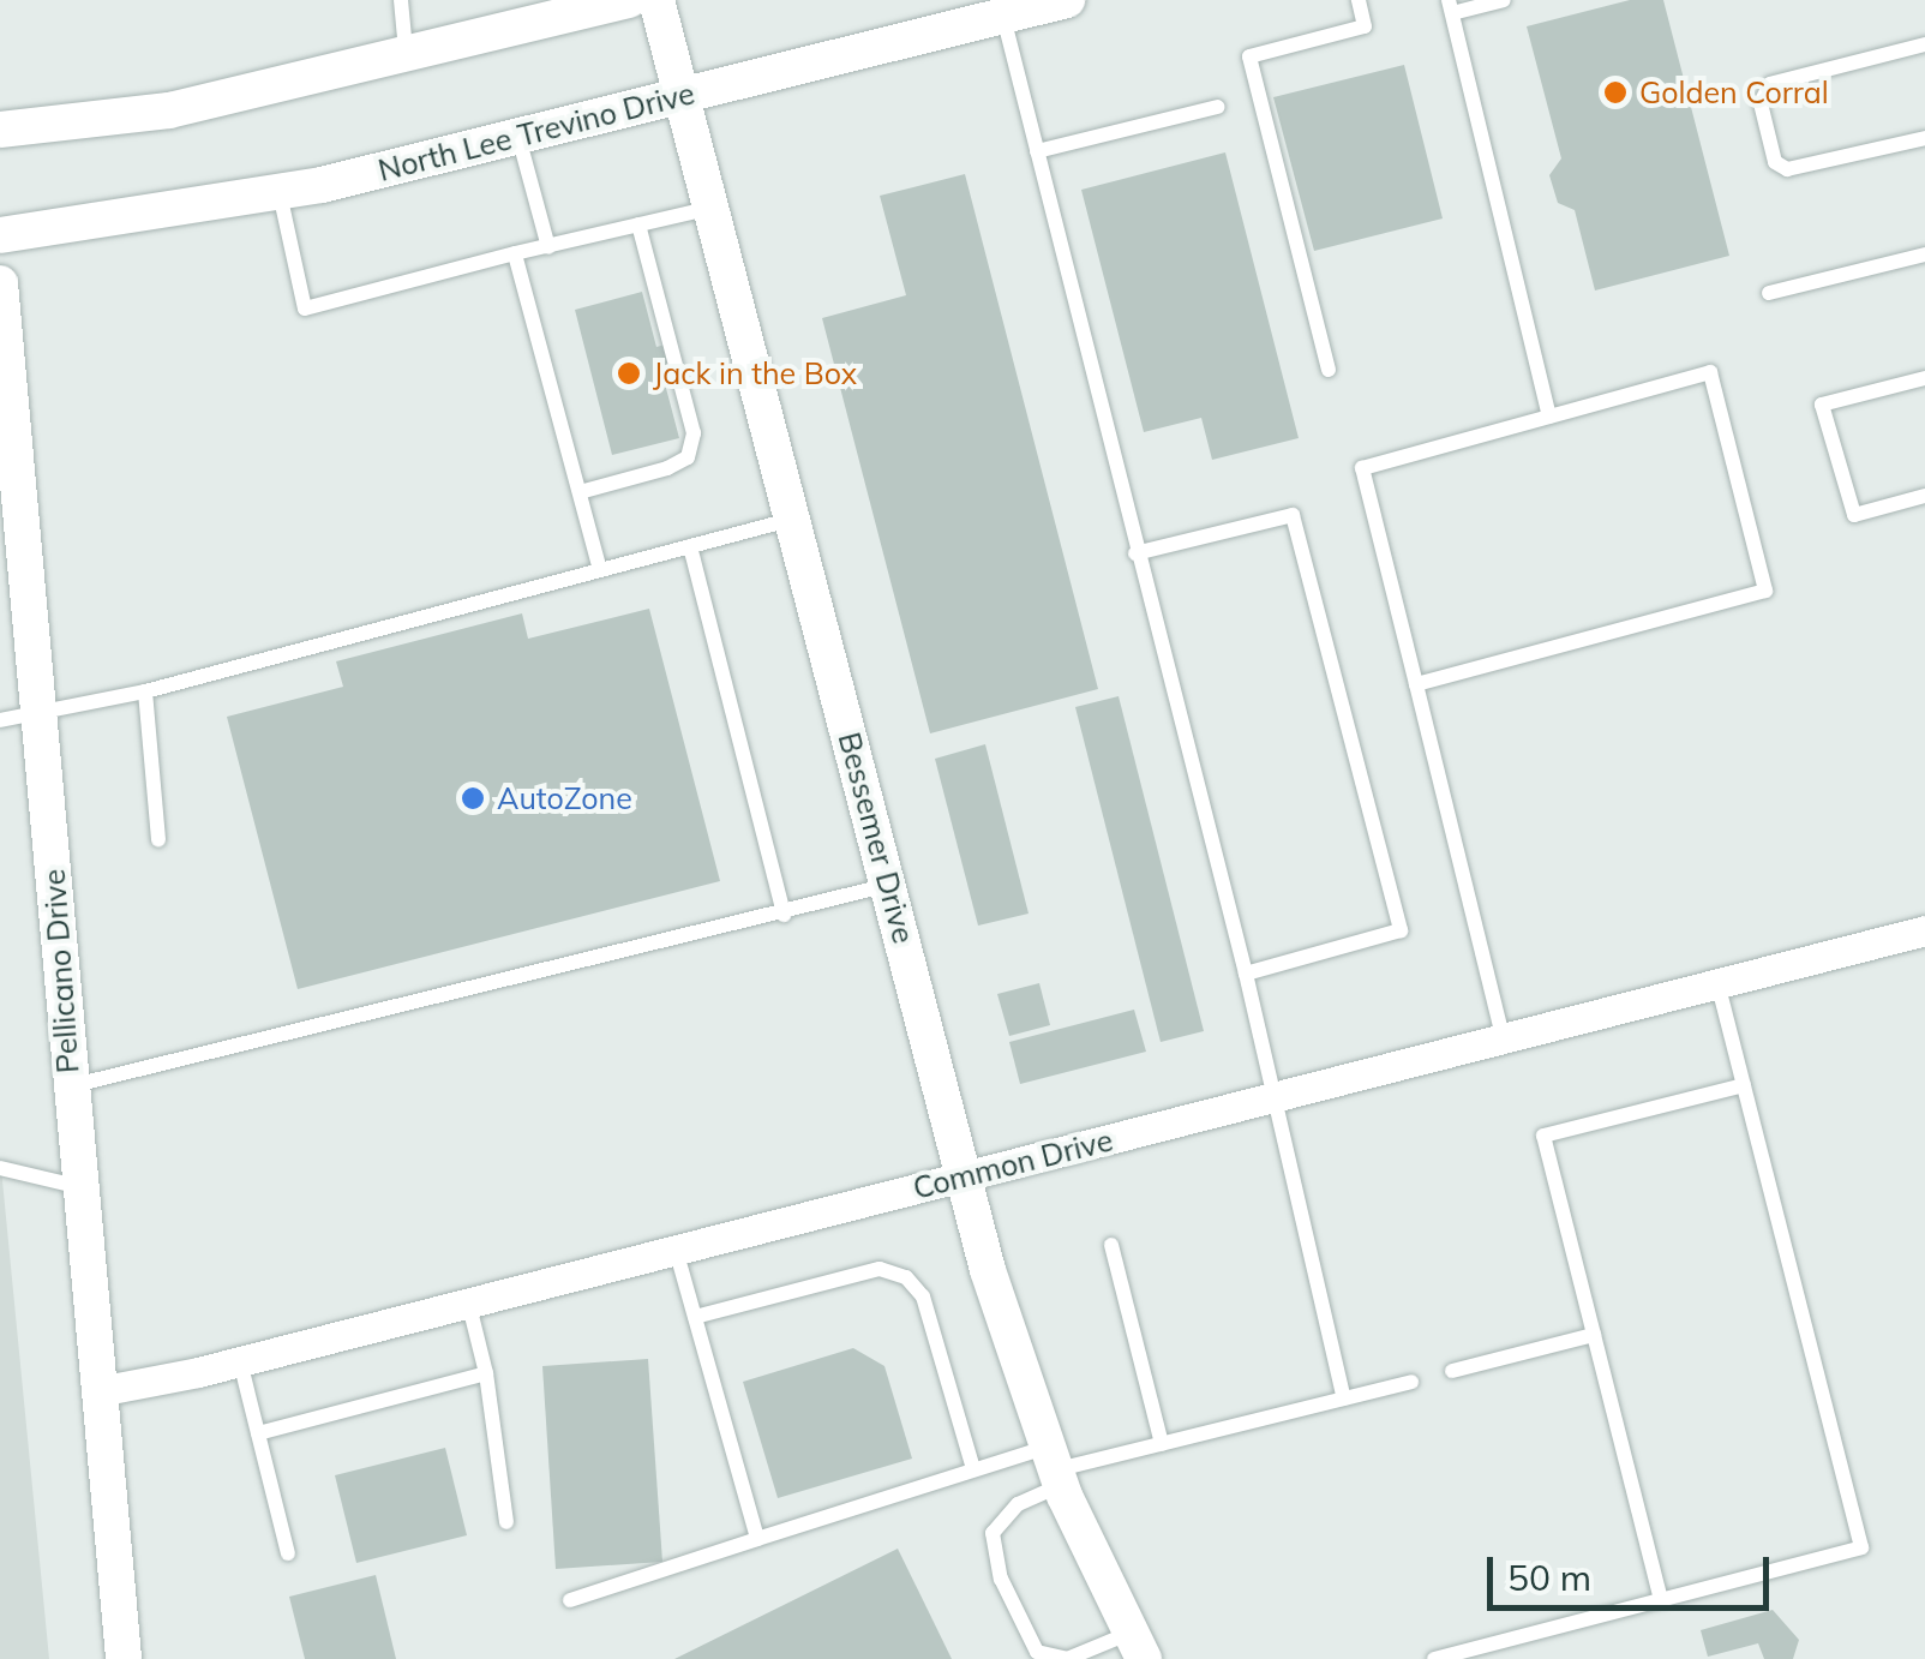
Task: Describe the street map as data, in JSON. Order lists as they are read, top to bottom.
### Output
{
  "streets": {
    "main road": ["North Lee Trevino Drive", "Bessemer Drive", "Pellicano Drive"],
    "street": ["Common Drive"]
  },
  "crossings": [
    ["North Lee Trevino Drive", "Bessemer Drive"],
    ["Bessemer Drive", "Common Drive"],
    ["Pellicano Drive", "Common Drive"]
  ],
  "places": ["Golden Corral", "Jack in the Box", "AutoZone"],
  "scale_bar": "50 m"
}
